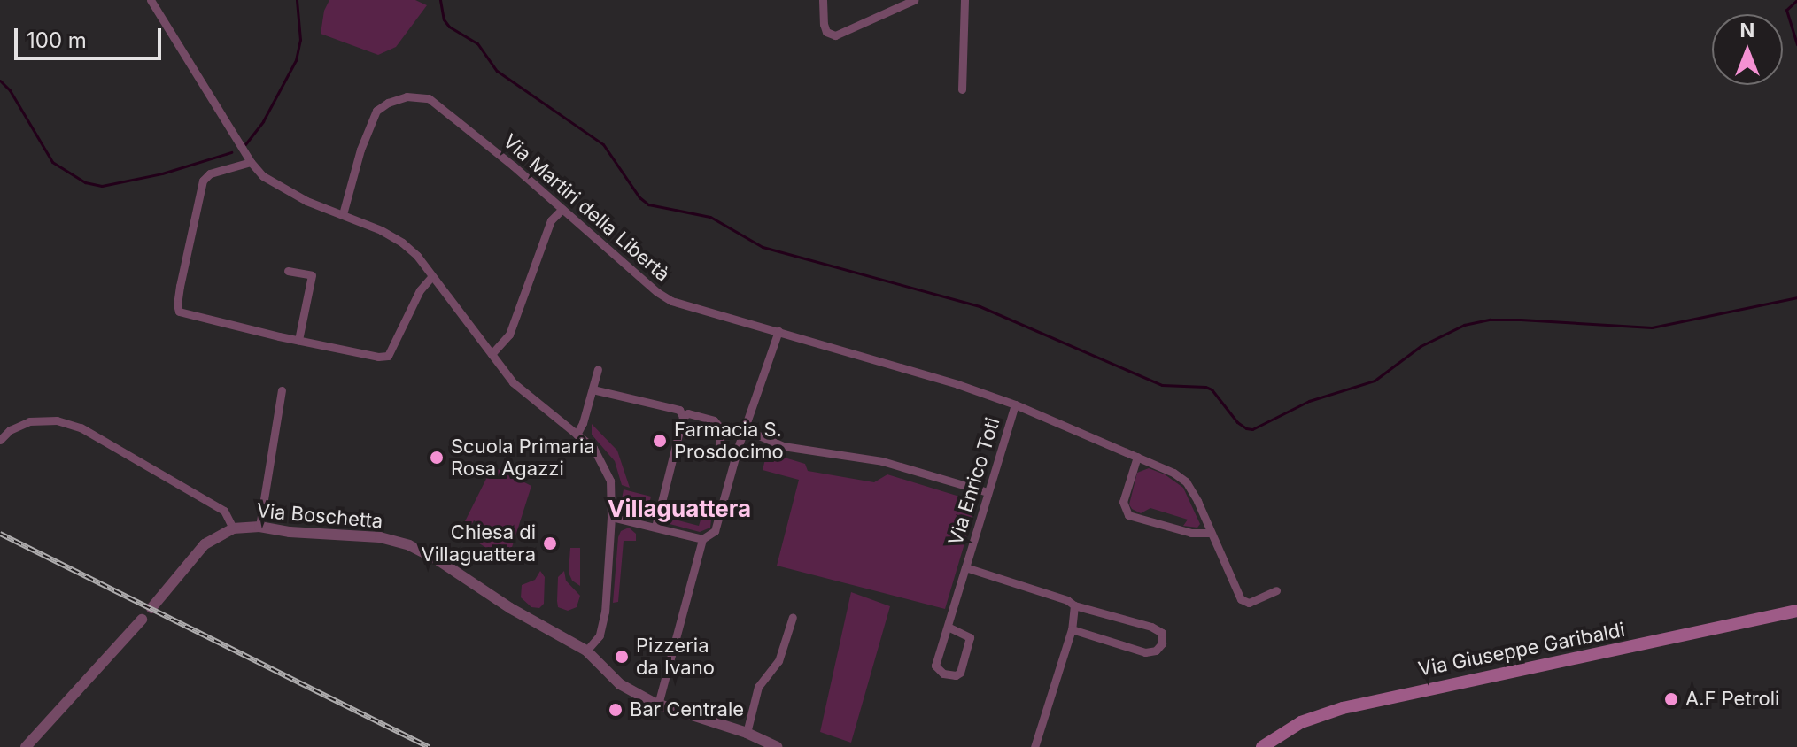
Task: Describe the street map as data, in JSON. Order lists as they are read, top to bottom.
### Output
{
  "streets": {
    "main road": ["Via Giuseppe Garibaldi"],
    "street": ["Via Martiri della Libertà", "Via Enrico Toti", "Via Boschetta"]
  },
  "crossings": [
    ["Via Martiri della Libertà", "Via Enrico Toti"]
  ],
  "districts": ["Villaguattera"],
  "places": [
    "Farmacia S. Prosdocimo",
    "Scuola Primaria Rosa Agazzi",
    "Chiesa di Villaguattera",
    "Pizzeria da Ivano",
    "A.F Petroli",
    "Bar Centrale"
  ],
  "scale_bar": "100 m",
  "north": "top"
}
